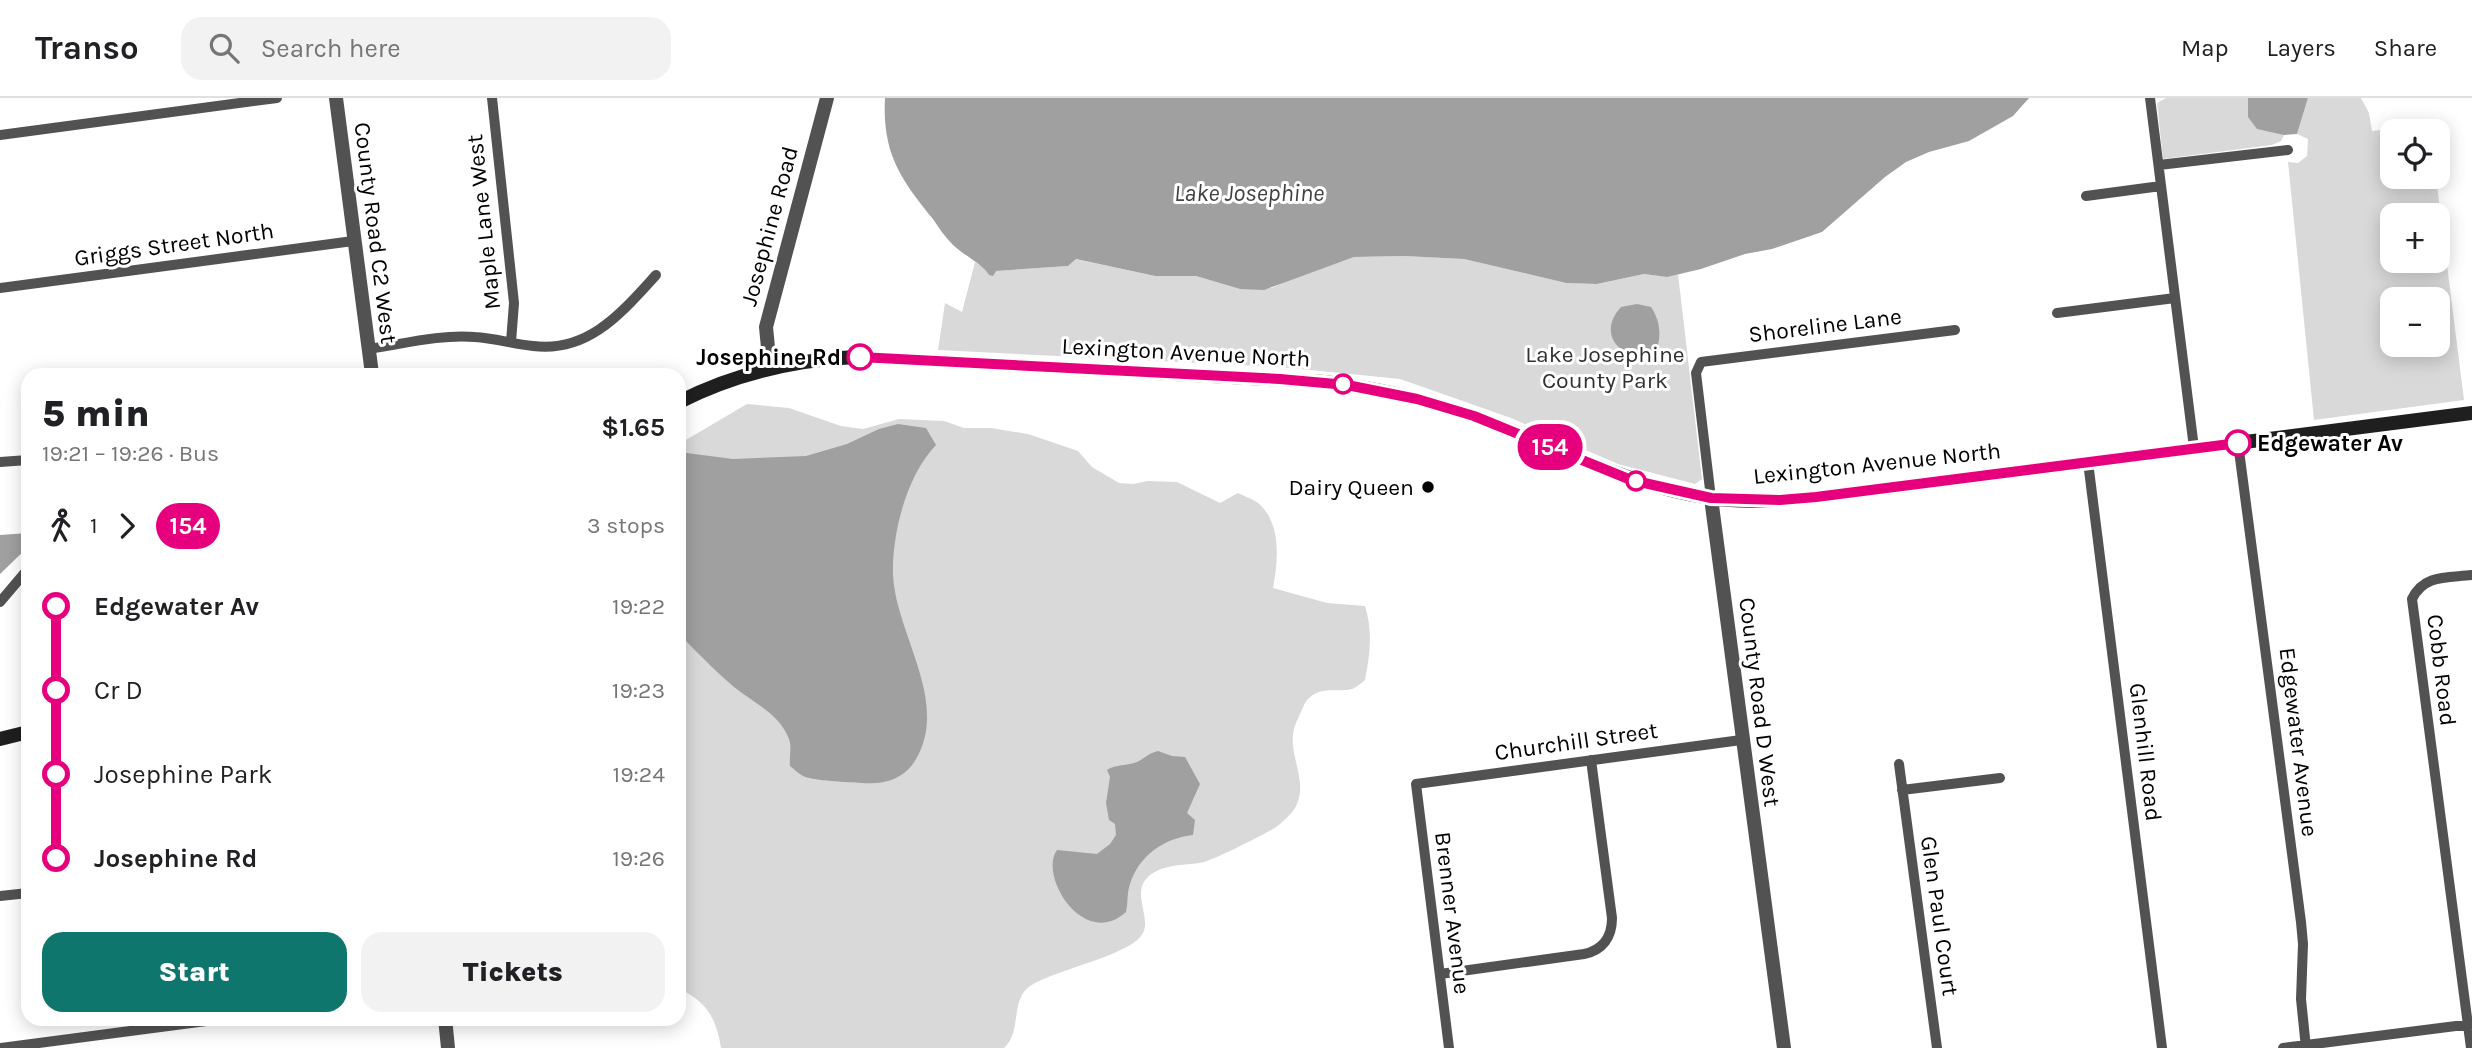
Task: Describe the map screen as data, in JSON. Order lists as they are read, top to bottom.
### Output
{
  "streets": {
    "main road": ["Lexington Avenue North"],
    "street": [
      "Maple Lane West",
      "Josephine Road",
      "County Road C2 West",
      "Griggs Street North",
      "Shoreline Lane",
      "Cobb Road",
      "County Road D West",
      "Churchill Street",
      "Edgewater Avenue",
      "Glenhill Road",
      "Brenner Avenue",
      "Glen Paul Court"
    ]
  },
  "crossings": [
    ["Josephine Road", "Lexington Avenue North"],
    ["County Road C2 West", "Griggs Street North"],
    ["Shoreline Lane", "County Road D West"],
    ["Lexington Avenue North", "County Road D West"],
    ["Lexington Avenue North", "Edgewater Avenue"],
    ["Lexington Avenue North", "Glenhill Road"],
    ["County Road D West", "Churchill Street"],
    ["Churchill Street", "Brenner Avenue"]
  ],
  "water": ["Lake Josephine"],
  "parks": ["Lake Josephine County Park"],
  "places": ["Josephine Rd", "Edgewater Av", "Dairy Queen"],
  "lines": ["bus line 154"],
  "page": {
    "header": "Transo",
    "search": "Search here",
    "nav": ["Map", "Layers", "Share"],
    "on_map": "154",
    "map_buttons": ["+", "−"],
    "heading": ["5 min", "19:21 – 19:26 · Bus", "$1.65"],
    "legs": ["1", "154", "3 stops"],
    "list": [
      {
        "name": "Edgewater Av",
        "value": "19:22"
      },
      {
        "name": "Cr D",
        "value": "19:23"
      },
      {
        "name": "Josephine Park",
        "value": "19:24"
      },
      {
        "name": "Josephine Rd",
        "value": "19:26"
      }
    ],
    "buttons": ["Start", "Tickets"]
  }
}
